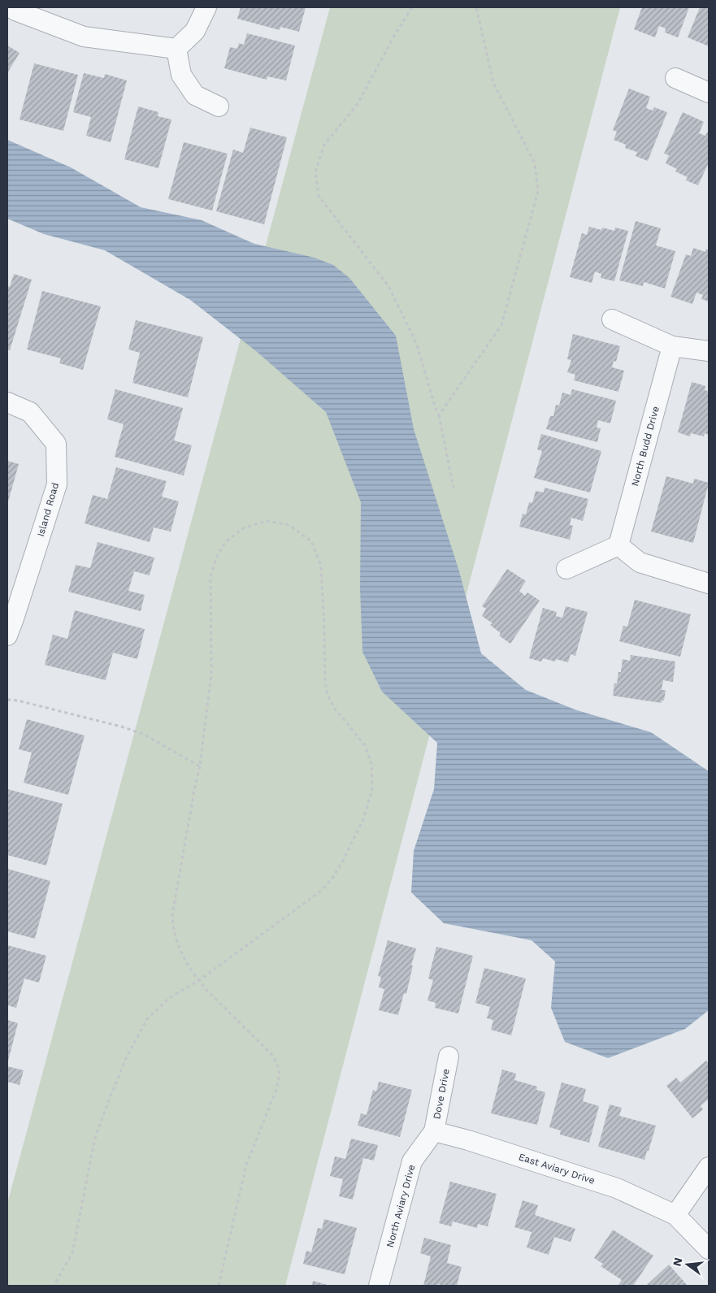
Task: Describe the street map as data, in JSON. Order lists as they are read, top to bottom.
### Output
{
  "streets": {
    "street": [
      "North Budd Drive",
      "Island Road",
      "Dove Drive",
      "East Aviary Drive",
      "North Aviary Drive"
    ]
  },
  "crossings": [
    ["Dove Drive", "East Aviary Drive"],
    ["Dove Drive", "North Aviary Drive"],
    ["East Aviary Drive", "North Aviary Drive"]
  ],
  "north": "left"
}
